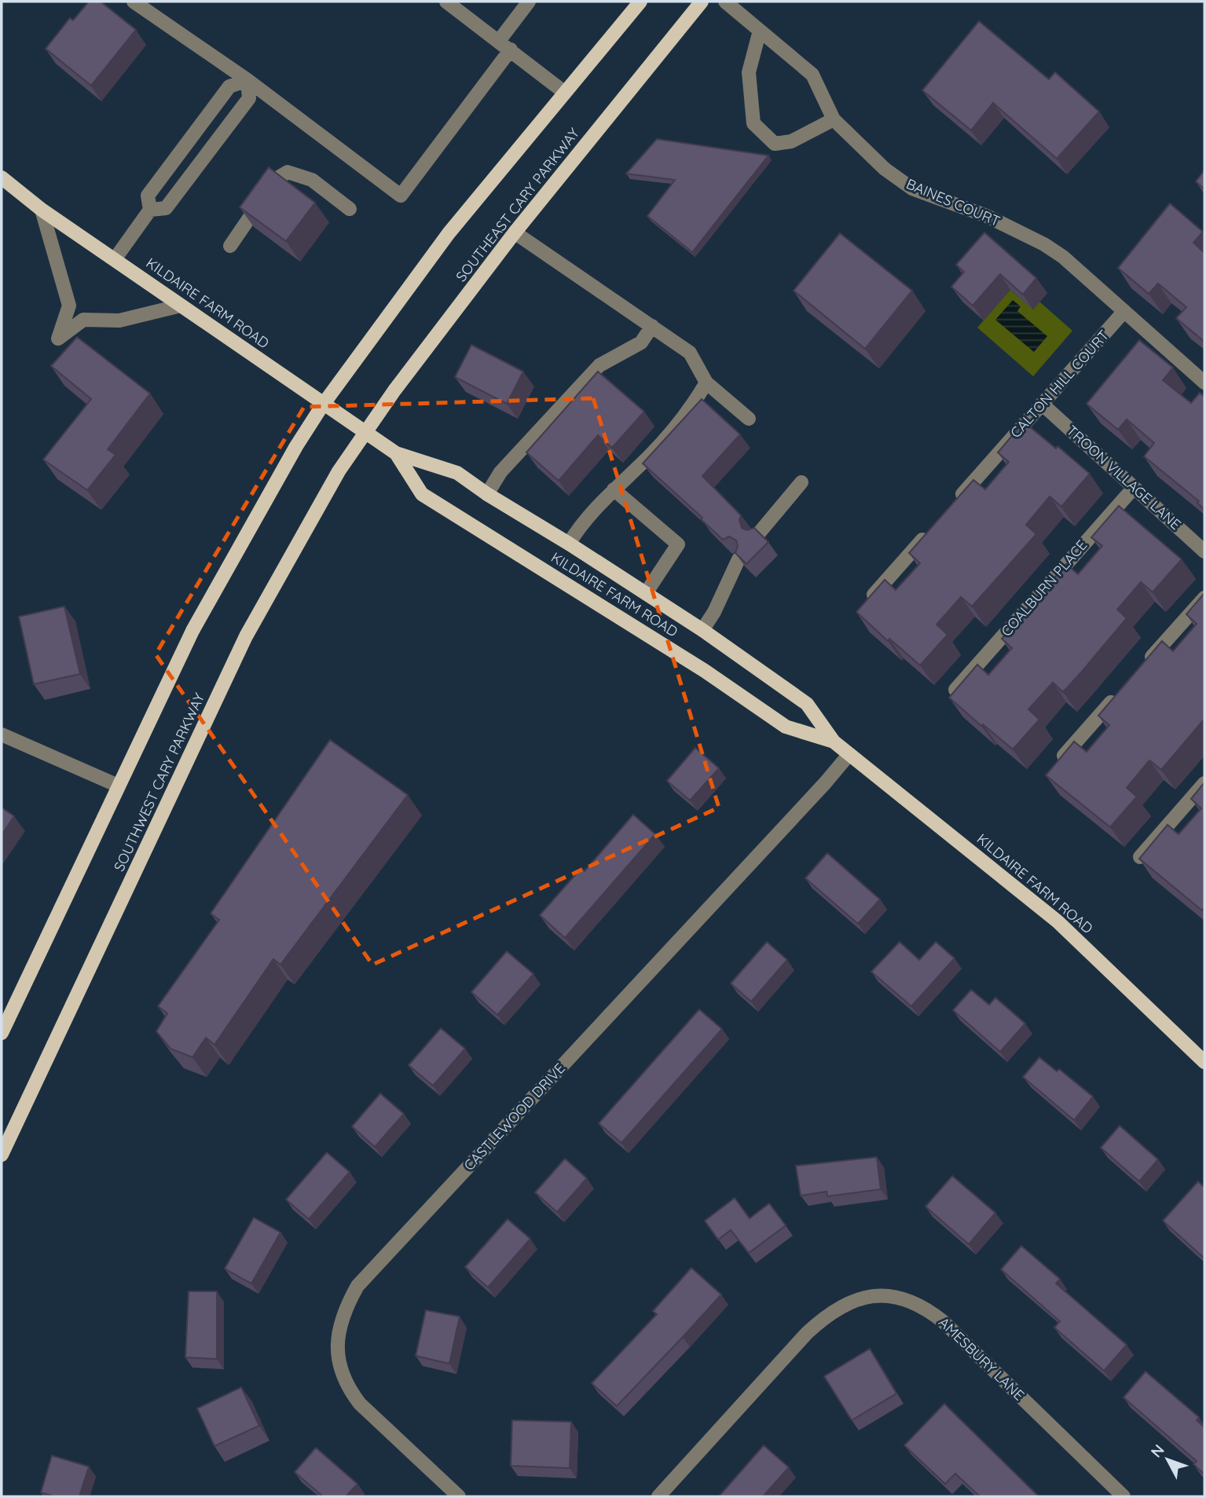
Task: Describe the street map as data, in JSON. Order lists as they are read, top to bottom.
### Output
{
  "streets": {
    "main road": ["SOUTHEAST CARY PARKWAY", "KILDAIRE FARM ROAD", "SOUTHWEST CARY PARKWAY"],
    "street": [
      "BAINES COURT",
      "CALTON HILL COURT",
      "TROON VILLAGE LANE",
      "COALBURN PLACE",
      "CASTLEWOOD DRIVE",
      "AMESBURY LANE"
    ]
  },
  "crossings": [
    ["BAINES COURT", "CALTON HILL COURT"],
    ["SOUTHEAST CARY PARKWAY", "KILDAIRE FARM ROAD"],
    ["SOUTHEAST CARY PARKWAY", "SOUTHWEST CARY PARKWAY"],
    ["KILDAIRE FARM ROAD", "SOUTHWEST CARY PARKWAY"],
    ["KILDAIRE FARM ROAD", "CASTLEWOOD DRIVE"],
    ["CALTON HILL COURT", "TROON VILLAGE LANE"],
    ["TROON VILLAGE LANE", "COALBURN PLACE"]
  ],
  "north": "top left"
}
